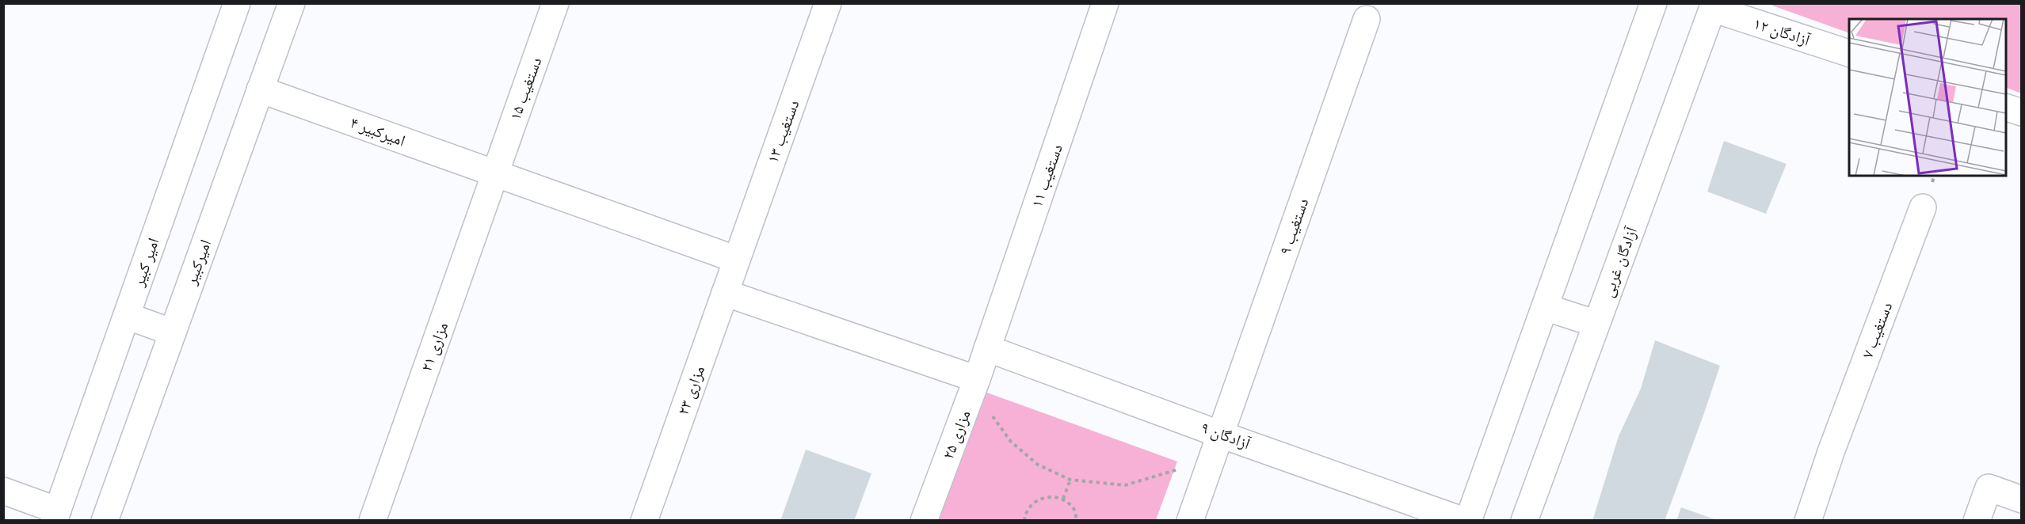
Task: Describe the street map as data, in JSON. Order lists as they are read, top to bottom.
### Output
{
  "streets": {
    "street": [
      "آزادگان ۱۲",
      "دستغیب ۱۵",
      "امیرکبیر ۴",
      "دستغیب ۱۳",
      "دستغیب ۱۱",
      "دستغیب ۹",
      "امیر کبیر",
      "امیرکبیر",
      "آزادگان غربی",
      "دستغیب ۷",
      "مزاری ۲۱",
      "مزاری ۲۳",
      "مزاری ۲۵",
      "آزادگان ۹"
    ]
  },
  "crossings": [
    ["آزادگان ۱۲", "آزادگان غربی"],
    ["دستغیب ۱۵", "امیرکبیر ۴"],
    ["دستغیب ۱۵", "مزاری ۲۱"],
    ["امیرکبیر ۴", "دستغیب ۱۳"],
    ["امیرکبیر ۴", "امیرکبیر"],
    ["امیرکبیر ۴", "مزاری ۲۱"],
    ["امیرکبیر ۴", "مزاری ۲۳"],
    ["دستغیب ۱۳", "مزاری ۲۳"],
    ["دستغیب ۱۱", "مزاری ۲۵"],
    ["دستغیب ۱۱", "آزادگان ۹"],
    ["دستغیب ۹", "آزادگان ۹"],
    ["مزاری ۲۵", "آزادگان ۹"]
  ]
}
